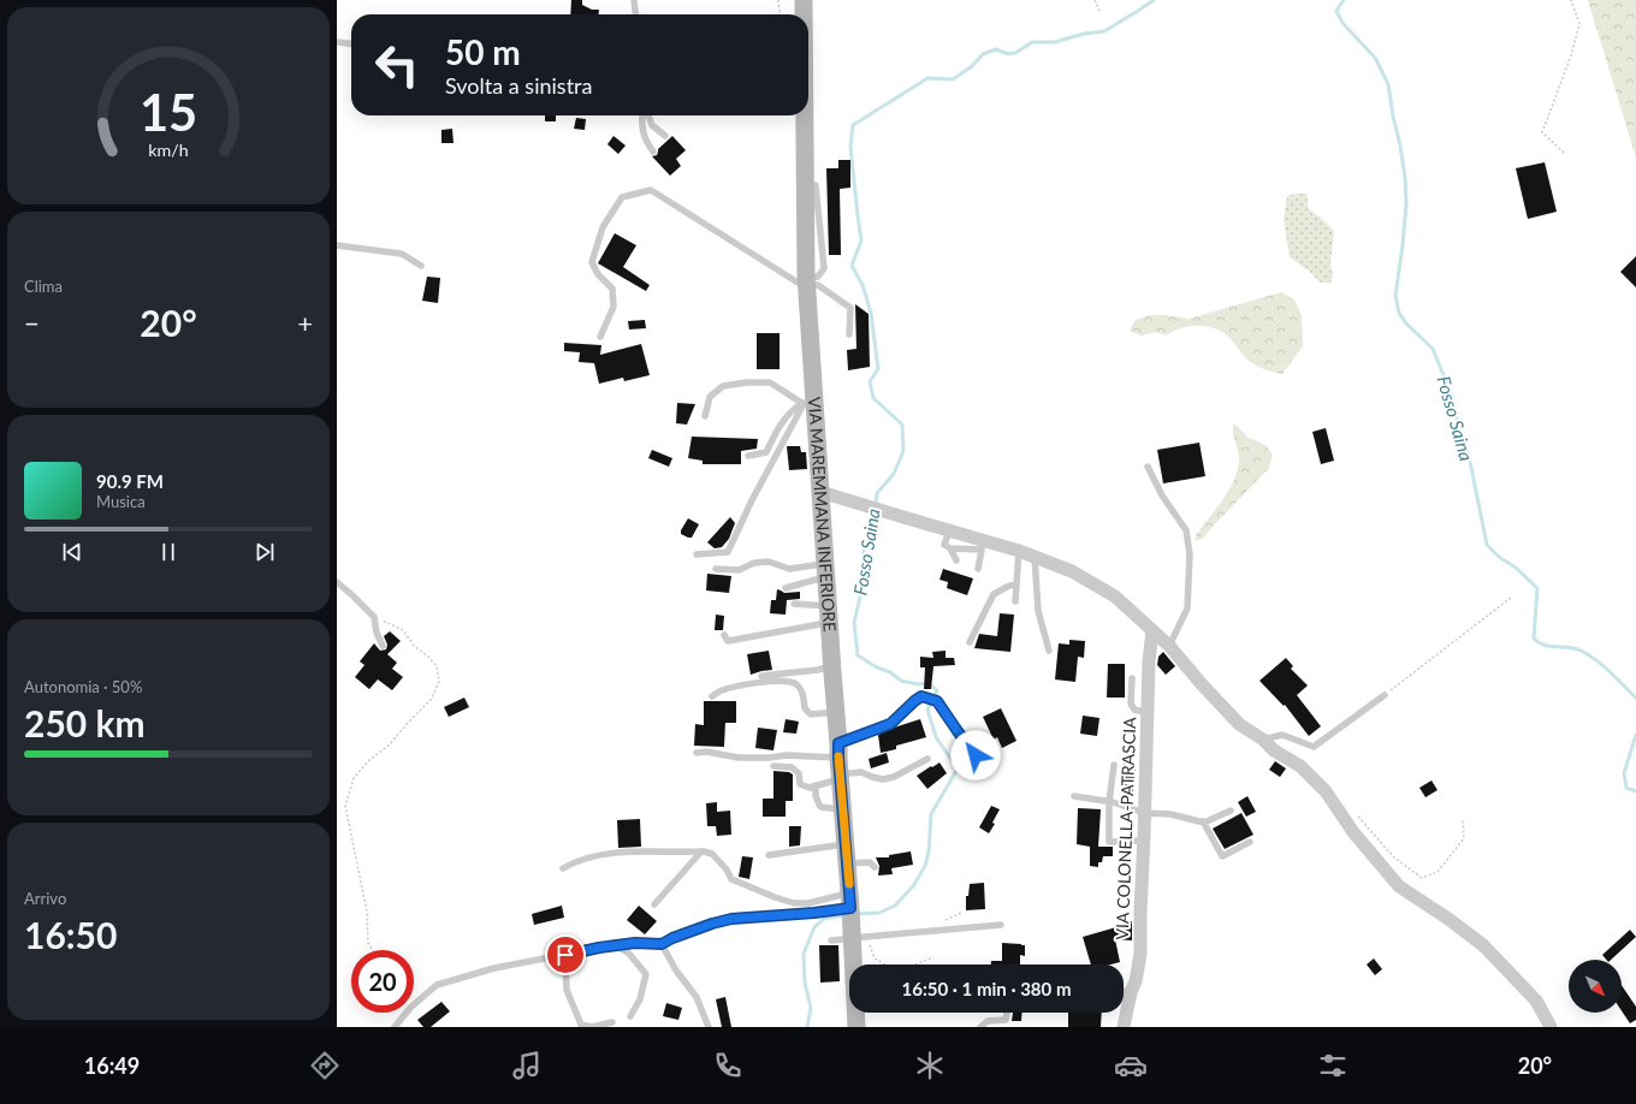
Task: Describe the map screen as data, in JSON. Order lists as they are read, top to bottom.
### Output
{
  "streets": {
    "main road": ["VIA MAREMMANA INFERIORE"],
    "street": ["VIA COLONELLA-PATRASCIA"]
  },
  "water": ["Fosso Saina"],
  "north": "bottom right",
  "page": {
    "turn": ["50 m", "Svolta a sinistra"],
    "tile": [
      "Clima",
      ["Autonomia · 50%", "250 km"],
      ["Arrivo", "16:50"]
    ],
    "heat": ["−", "20°", "+"],
    "song": ["90.9 FM", "Musica"],
    "limit": "20",
    "trip": "16:50 · 1 min · 380 m",
    "tabs": ["16:49", "20°"],
    "gauge": ["15", "km/h"]
  }
}
